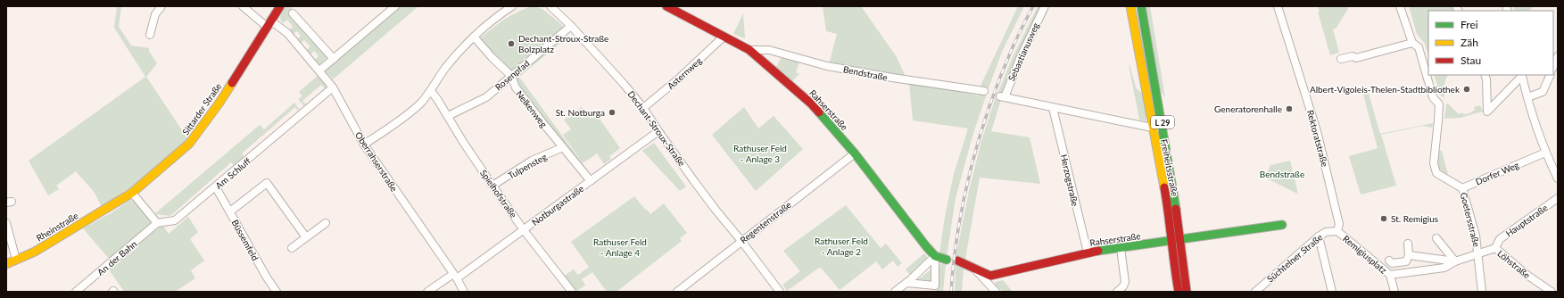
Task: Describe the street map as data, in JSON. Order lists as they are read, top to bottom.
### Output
{
  "streets": {
    "street": [
      "Sebastianusweg",
      "Asternweg",
      "Bendstraße",
      "Rosenpfad",
      "Sittarder Straße",
      "Nelkenweg",
      "Rahserstraße",
      "L 29",
      "Dechant-Stroux-Straße",
      "Rektoratstraße",
      "Oberrahserstraße",
      "Tulpensteg",
      "Freiheitsstraße",
      "Am Schluff",
      "Dorfer Weg",
      "Herzogstraße",
      "Spielhofstraße",
      "Notburgastraße",
      "Goetersstraße",
      "Hauptstraße",
      "Regentenstraße",
      "Rheinstraße",
      "Büssemfeld",
      "Remigiusplatz",
      "An der Bahn",
      "Süchtelner Straße",
      "Löhstraße"
    ]
  },
  "crossings": [
    ["Sebastianusweg", "Herzogstraße"],
    ["Asternweg", "Rahserstraße"],
    ["Asternweg", "Dechant-Stroux-Straße"],
    ["Bendstraße", "Rahserstraße"],
    ["Rosenpfad", "Nelkenweg"],
    ["Rosenpfad", "Dechant-Stroux-Straße"],
    ["Rosenpfad", "Spielhofstraße"],
    ["Sittarder Straße", "Oberrahserstraße"],
    ["Sittarder Straße", "Rheinstraße"],
    ["Nelkenweg", "Tulpensteg"],
    ["Nelkenweg", "Notburgastraße"],
    ["Rahserstraße", "Freiheitsstraße"],
    ["Rahserstraße", "Herzogstraße"],
    ["Rahserstraße", "Regentenstraße"],
    ["Dechant-Stroux-Straße", "Notburgastraße"],
    ["Dechant-Stroux-Straße", "Regentenstraße"],
    ["Rektoratstraße", "Remigiusplatz"],
    ["Rektoratstraße", "Süchtelner Straße"],
    ["Oberrahserstraße", "Am Schluff"],
    ["Oberrahserstraße", "Notburgastraße"],
    ["Tulpensteg", "Spielhofstraße"],
    ["Am Schluff", "Büssemfeld"],
    ["Am Schluff", "An der Bahn"],
    ["Dorfer Weg", "Goetersstraße"],
    ["Spielhofstraße", "Notburgastraße"],
    ["Goetersstraße", "Remigiusplatz"],
    ["Hauptstraße", "Löhstraße"],
    ["Remigiusplatz", "Süchtelner Straße"]
  ],
  "parks": [
    "Rathuser Feld - Anlage 3",
    "Bendstraße",
    "Rathuser Feld - Anlage 2",
    "Rathuser Feld - Anlage 4"
  ],
  "places": [
    "Dechant-Stroux-Straße Bolzplatz",
    "Albert-Vigoleis-Thelen-Stadtbibliothek",
    "Generatorenhalle",
    "St. Notburga",
    "St. Remigius"
  ],
  "legend": ["Frei", "Zäh", "Stau"]
}
